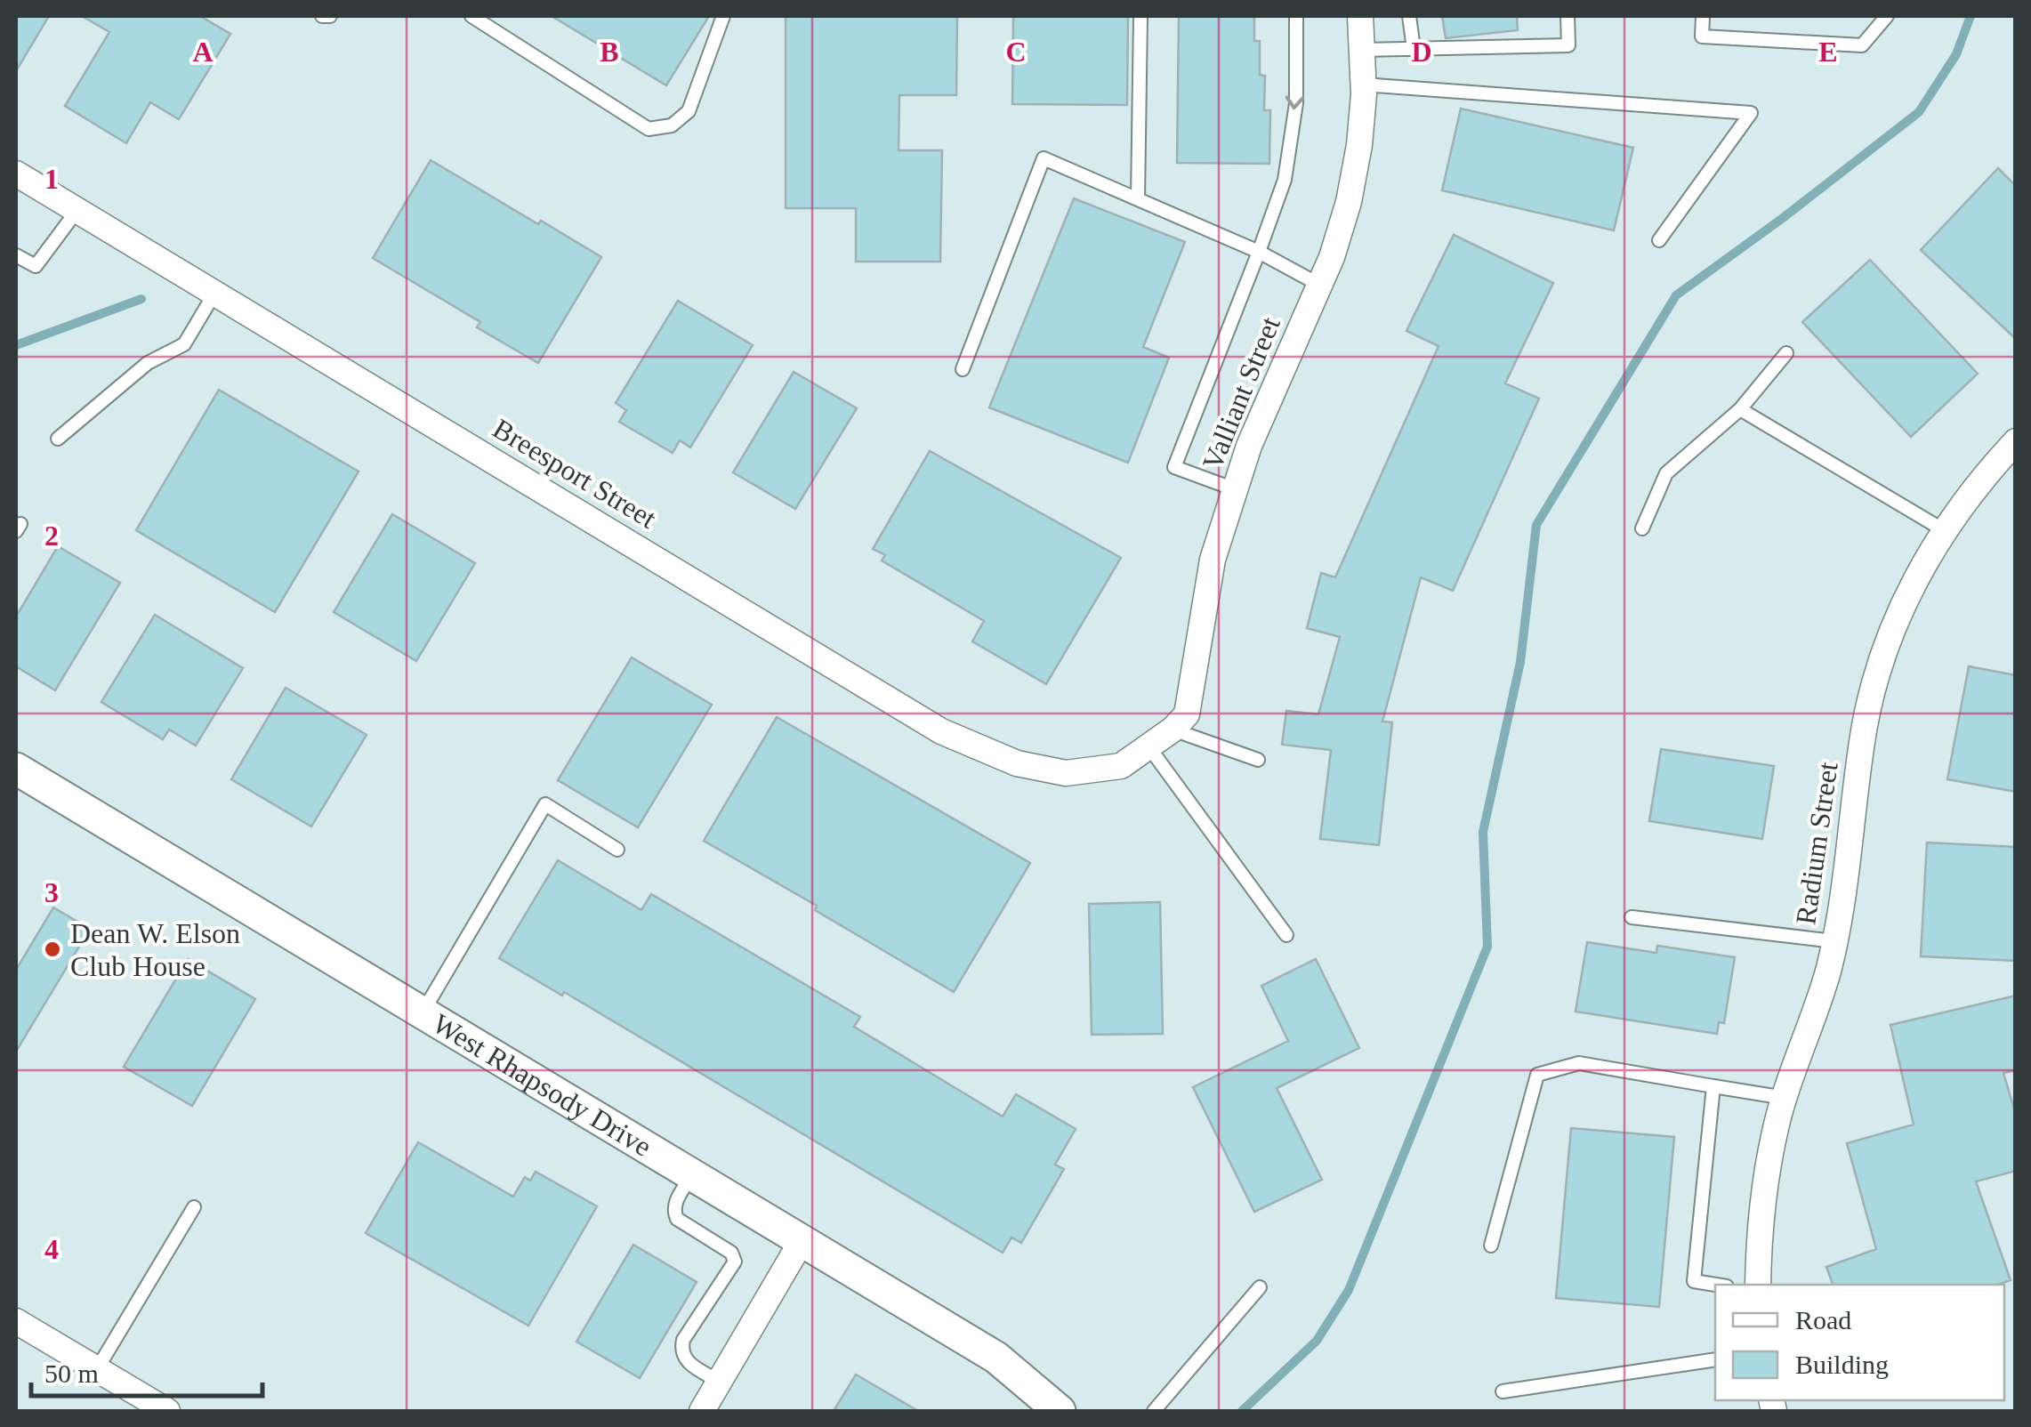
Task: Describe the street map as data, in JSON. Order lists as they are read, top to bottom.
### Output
{
  "streets": {
    "street": [
      "Valliant Street",
      "Breesport Street",
      "Radium Street",
      "West Rhapsody Drive"
    ]
  },
  "crossings": [
    ["Valliant Street", "Breesport Street"]
  ],
  "places": ["Dean W. Elson Club House"],
  "legend": ["Road", "Building"],
  "scale_bar": "50 m",
  "grid": {
    "columns": [
      "A",
      "B",
      "C",
      "D",
      "E"
    ],
    "rows": [
      "1",
      "2",
      "3",
      "4"
    ]
  }
}
